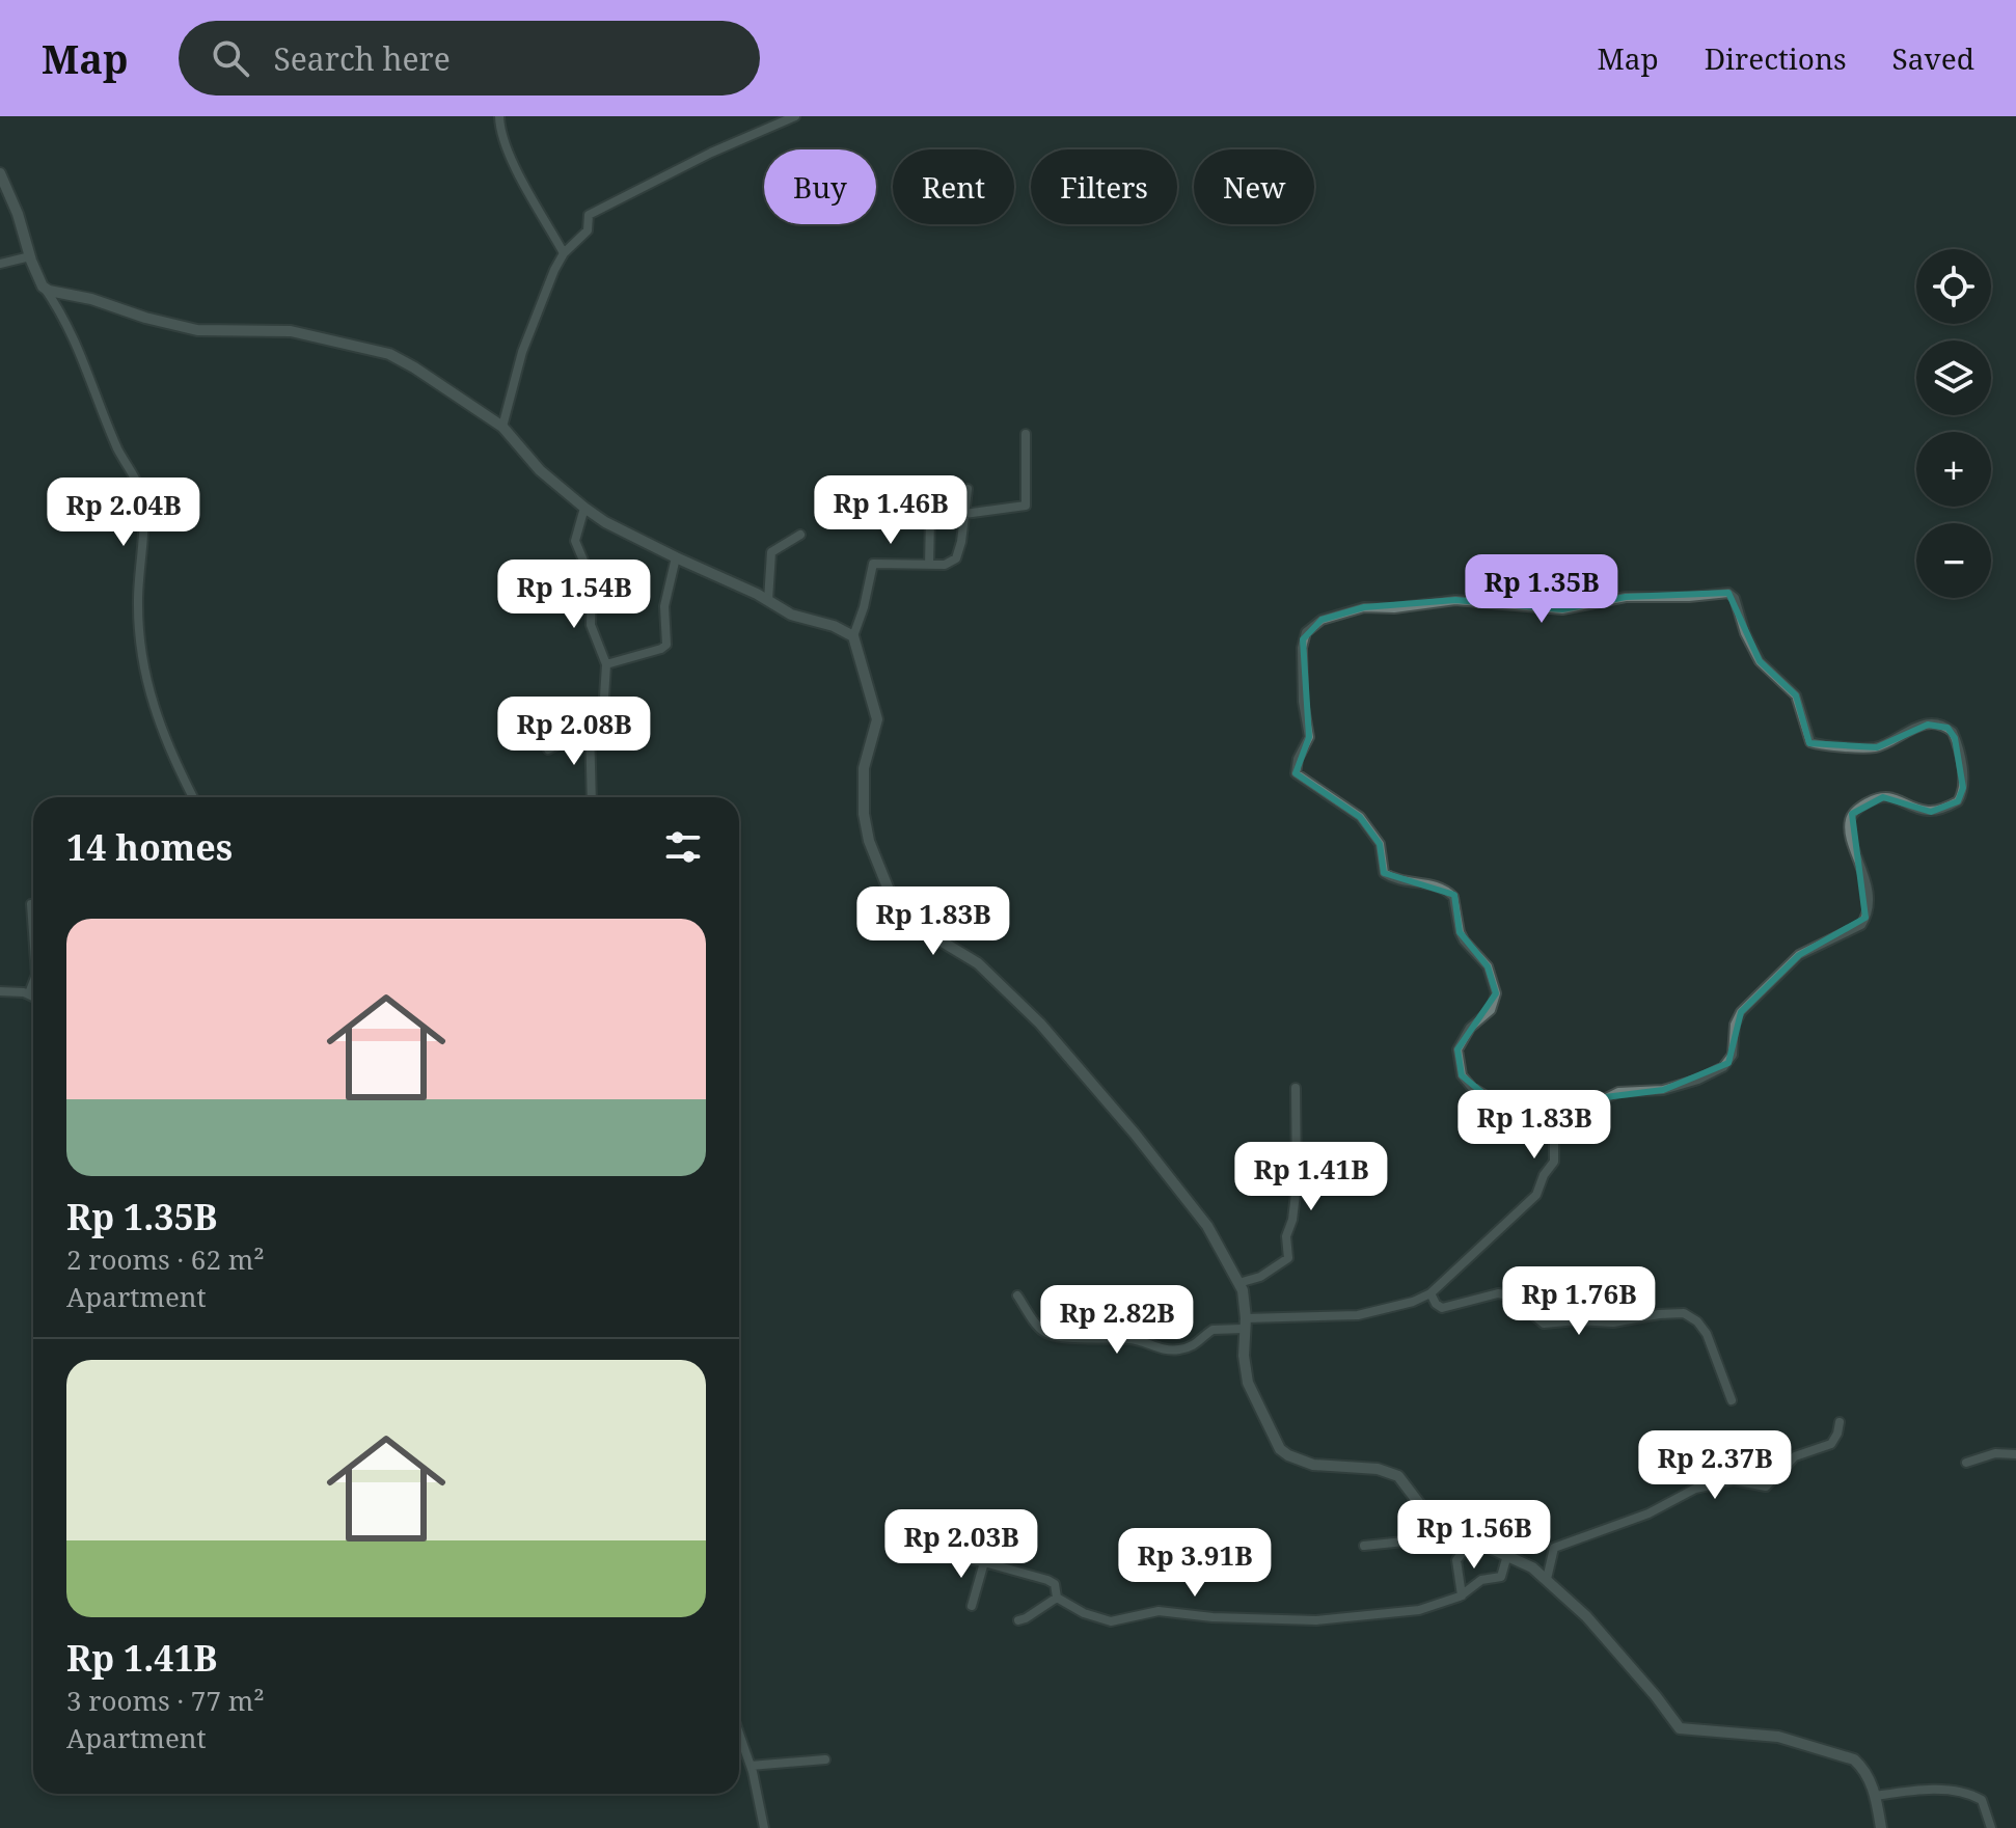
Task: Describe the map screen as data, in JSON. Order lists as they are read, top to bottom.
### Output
{
  "page": {
    "header": "Map",
    "search": "Search here",
    "nav": ["Map", "Directions", "Saved"],
    "chip": [
      "Buy",
      "Rent",
      "Filters",
      "New"
    ],
    "map_buttons": ["+", "−"],
    "price": [
      "Rp 1.46B",
      "Rp 2.04B",
      "Rp 1.35B",
      "Rp 1.54B",
      "Rp 2.08B",
      "Rp 1.83B",
      "Rp 1.83B",
      "Rp 1.41B",
      "Rp 1.76B",
      "Rp 2.82B",
      "Rp 2.37B",
      "Rp 1.56B",
      "Rp 2.03B",
      "Rp 3.91B"
    ],
    "heading": "14 homes",
    "list": [
      {
        "name": "Rp 1.35B",
        "note": "2 rooms · 62 m² · Apartment"
      },
      {
        "name": "Rp 1.41B",
        "note": "3 rooms · 77 m² · Apartment"
      }
    ]
  }
}
